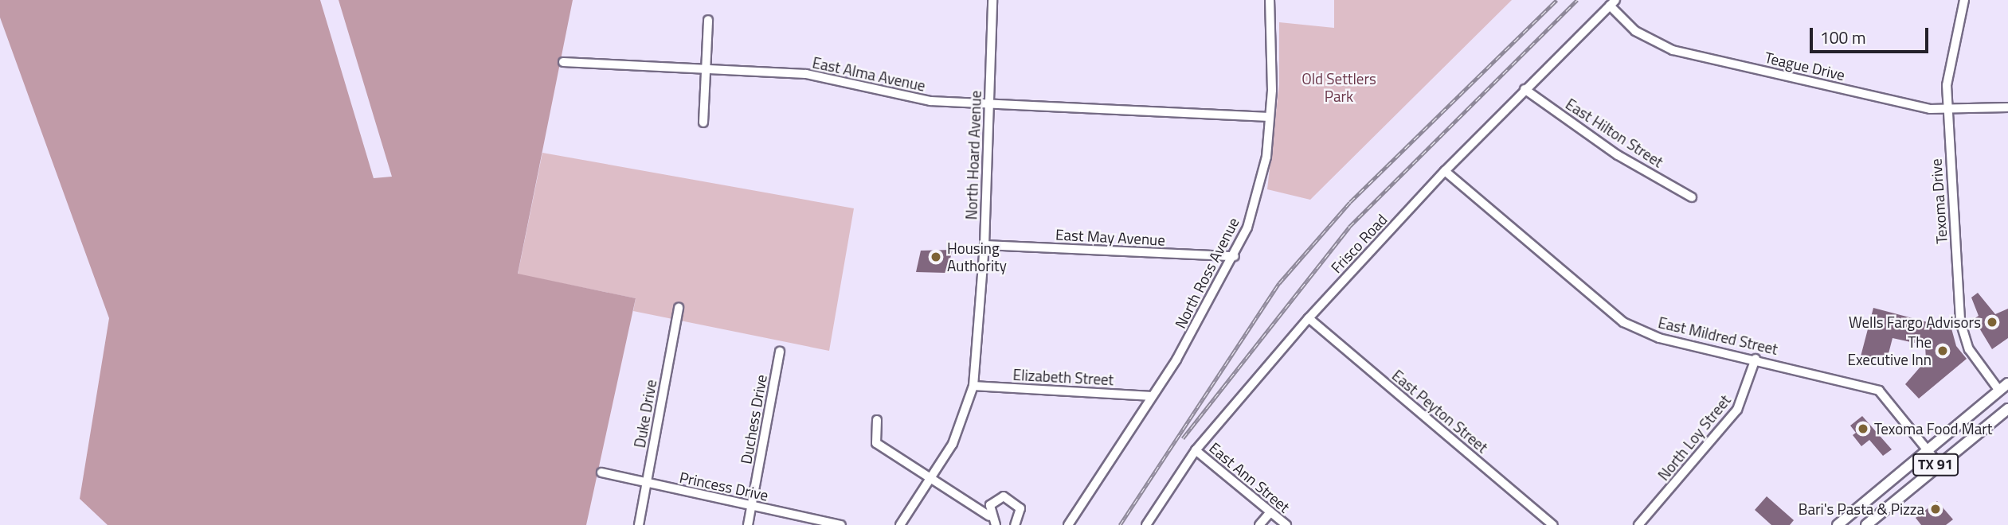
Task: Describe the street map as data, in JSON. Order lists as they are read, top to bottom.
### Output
{
  "streets": {
    "main road": ["TX 91"],
    "street": [
      "Teague Drive",
      "East Alma Avenue",
      "East Hilton Street",
      "North Hoard Avenue",
      "Texoma Drive",
      "East May Avenue",
      "Frisco Road",
      "North Ross Avenue",
      "East Mildred Street",
      "Elizabeth Street",
      "East Peyton Street",
      "Duke Drive",
      "Duchess Drive",
      "North Loy Street",
      "East Ann Street",
      "Princess Drive"
    ]
  },
  "crossings": [
    ["Teague Drive", "Texoma Drive"],
    ["Teague Drive", "Frisco Road"],
    ["East Alma Avenue", "North Hoard Avenue"],
    ["East Alma Avenue", "North Ross Avenue"],
    ["East Hilton Street", "Frisco Road"],
    ["North Hoard Avenue", "East May Avenue"],
    ["North Hoard Avenue", "Elizabeth Street"],
    ["Texoma Drive", "TX 91"],
    ["East May Avenue", "North Ross Avenue"],
    ["Frisco Road", "East Mildred Street"],
    ["Frisco Road", "East Peyton Street"],
    ["Frisco Road", "East Ann Street"],
    ["North Ross Avenue", "Elizabeth Street"],
    ["East Mildred Street", "North Loy Street"],
    ["East Mildred Street", "TX 91"],
    ["Duke Drive", "Princess Drive"],
    ["Duchess Drive", "Princess Drive"]
  ],
  "parks": ["Old Settlers Park"],
  "places": [
    "Housing Authority",
    "Wells Fargo Advisors",
    "The Executive Inn",
    "Texoma Food Mart",
    "Bari's Pasta & Pizza"
  ],
  "scale_bar": "100 m"
}
